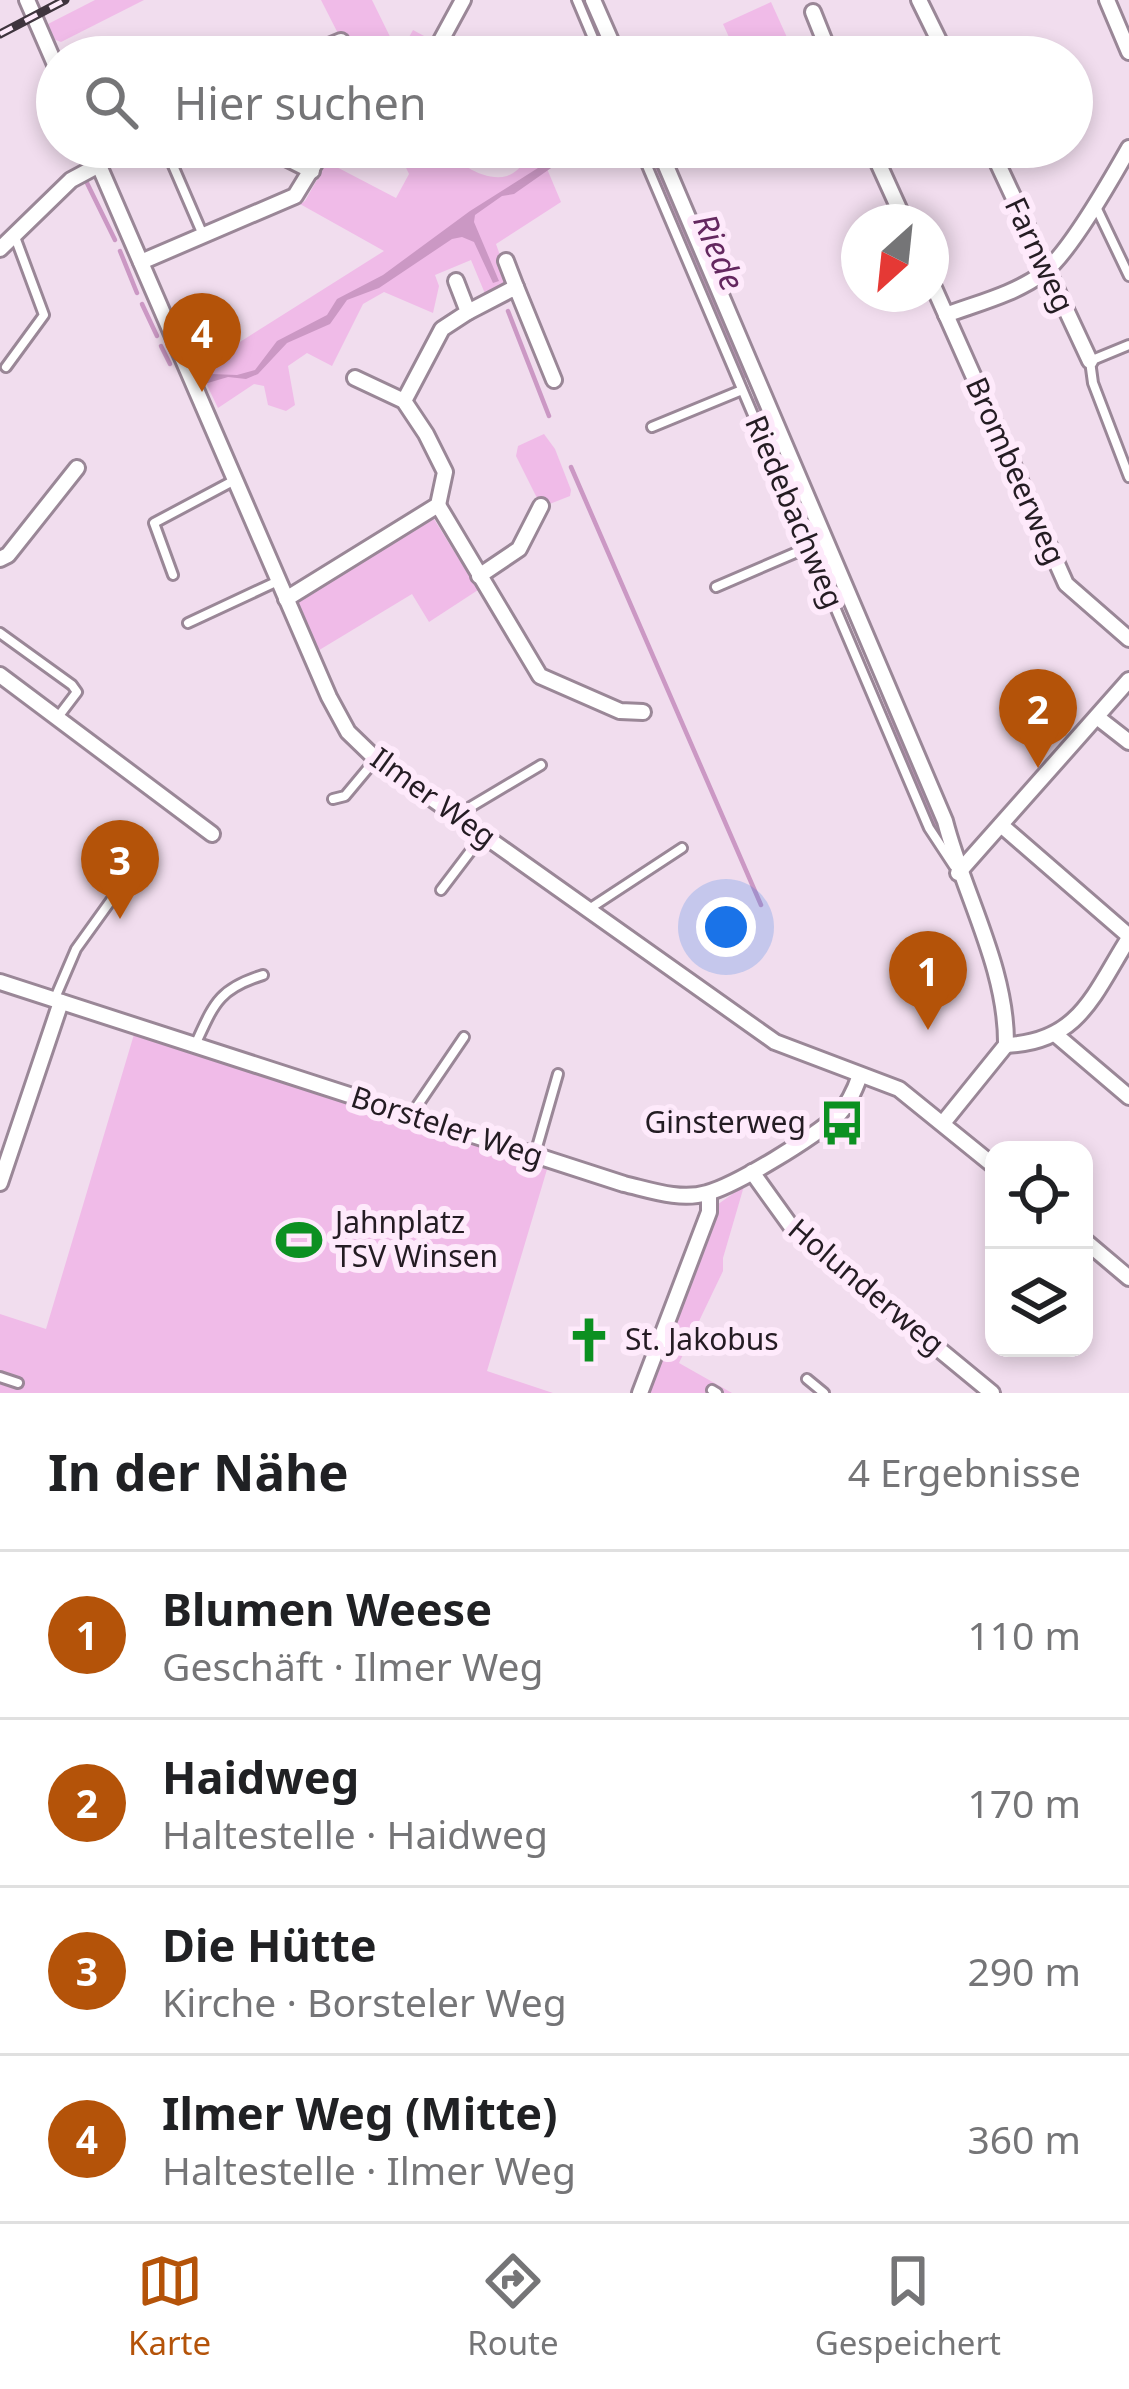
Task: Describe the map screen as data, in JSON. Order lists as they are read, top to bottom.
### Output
{
  "streets": {
    "street": [
      "Farnweg",
      "Brombeerweg",
      "Riedebachweg",
      "Ilmer Weg",
      "Borsteler Weg",
      "Holunderweg"
    ]
  },
  "crossings": [
    ["Ilmer Weg", "Borsteler Weg"],
    ["Borsteler Weg", "Holunderweg"]
  ],
  "water": ["Riede"],
  "places": {
    "bus stop": ["Ginsterweg"],
    "sports": ["Jahnplatz TSV Winsen"],
    "church": ["St. Jakobus"]
  },
  "north": "bottom left",
  "page": {
    "search": "Hier suchen",
    "pins": [
      "4",
      "2",
      "3",
      "1"
    ],
    "heading": ["In der Nähe", "4 Ergebnisse"],
    "list": [
      {
        "mark": "1",
        "name": "Blumen Weese",
        "note": "Geschäft · Ilmer Weg",
        "value": "110 m"
      },
      {
        "mark": "2",
        "name": "Haidweg",
        "note": "Haltestelle · Haidweg",
        "value": "170 m"
      },
      {
        "mark": "3",
        "name": "Die Hütte",
        "note": "Kirche · Borsteler Weg",
        "value": "290 m"
      },
      {
        "mark": "4",
        "name": "Ilmer Weg (Mitte)",
        "note": "Haltestelle · Ilmer Weg",
        "value": "360 m"
      }
    ],
    "nav": ["Karte", "Route", "Gespeichert"]
  }
}
